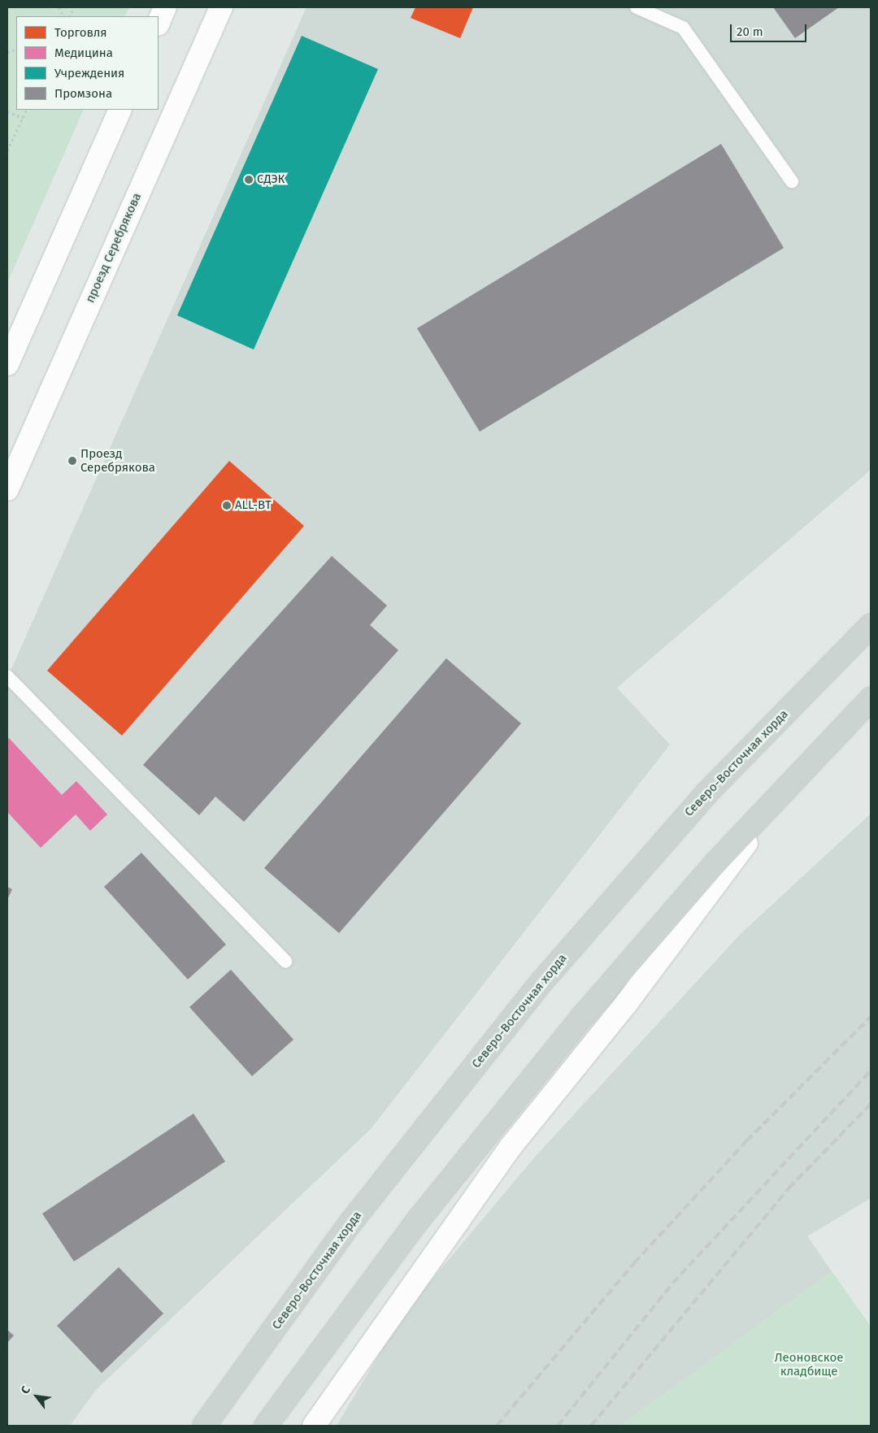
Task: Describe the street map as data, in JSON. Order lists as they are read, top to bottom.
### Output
{
  "streets": {
    "main road": ["проезд Серебрякова", "Северо-Восточная хорда"]
  },
  "parks": ["Леоновское кладбище"],
  "places": ["СДЭК", "Проезд Серебрякова", "ALL-BT"],
  "legend": [
    "Торговля",
    "Медицина",
    "Учреждения",
    "Промзона"
  ],
  "scale_bar": "20 m",
  "north": "top left"
}
